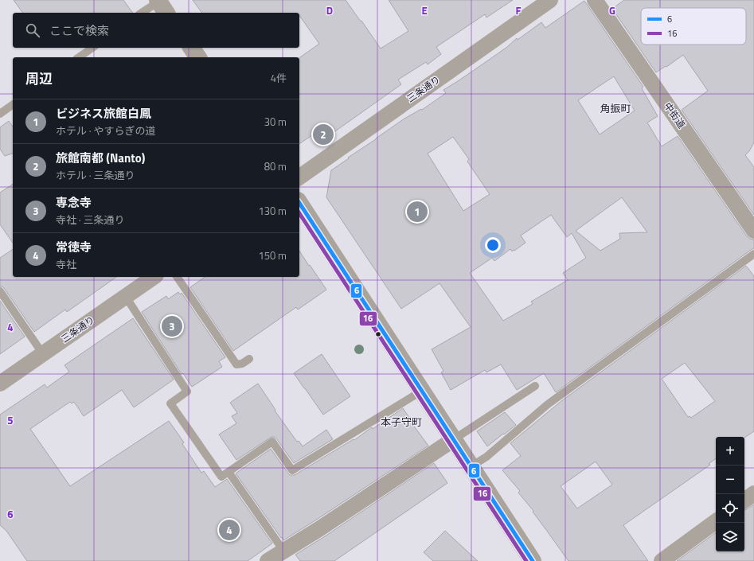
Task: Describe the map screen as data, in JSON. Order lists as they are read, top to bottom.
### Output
{
  "streets": {
    "street": ["三条通り", "中街道"]
  },
  "districts": ["角振町", "本子守町"],
  "lines": ["transit line 6", "transit line 16"],
  "legend": ["6", "16"],
  "page": {
    "search": "ここで検索",
    "heading": ["周辺", "4件"],
    "list": [
      {
        "mark": "1",
        "name": "ビジネス旅館白鳳",
        "note": "ホテル · やすらぎの道",
        "value": "30 m"
      },
      {
        "mark": "2",
        "name": "旅館南都 (Nanto)",
        "note": "ホテル · 三条通り",
        "value": "80 m"
      },
      {
        "mark": "3",
        "name": "専念寺",
        "note": "寺社 · 三条通り",
        "value": "130 m"
      },
      {
        "mark": "4",
        "name": "常徳寺",
        "note": "寺社",
        "value": "150 m"
      }
    ],
    "pins": [
      "2",
      "1",
      "3",
      "4"
    ],
    "map_buttons": ["+", "−"]
  },
  "grid": {
    "columns": [
      "D",
      "E",
      "F",
      "G"
    ],
    "rows": ["4", "5", "6"]
  }
}
